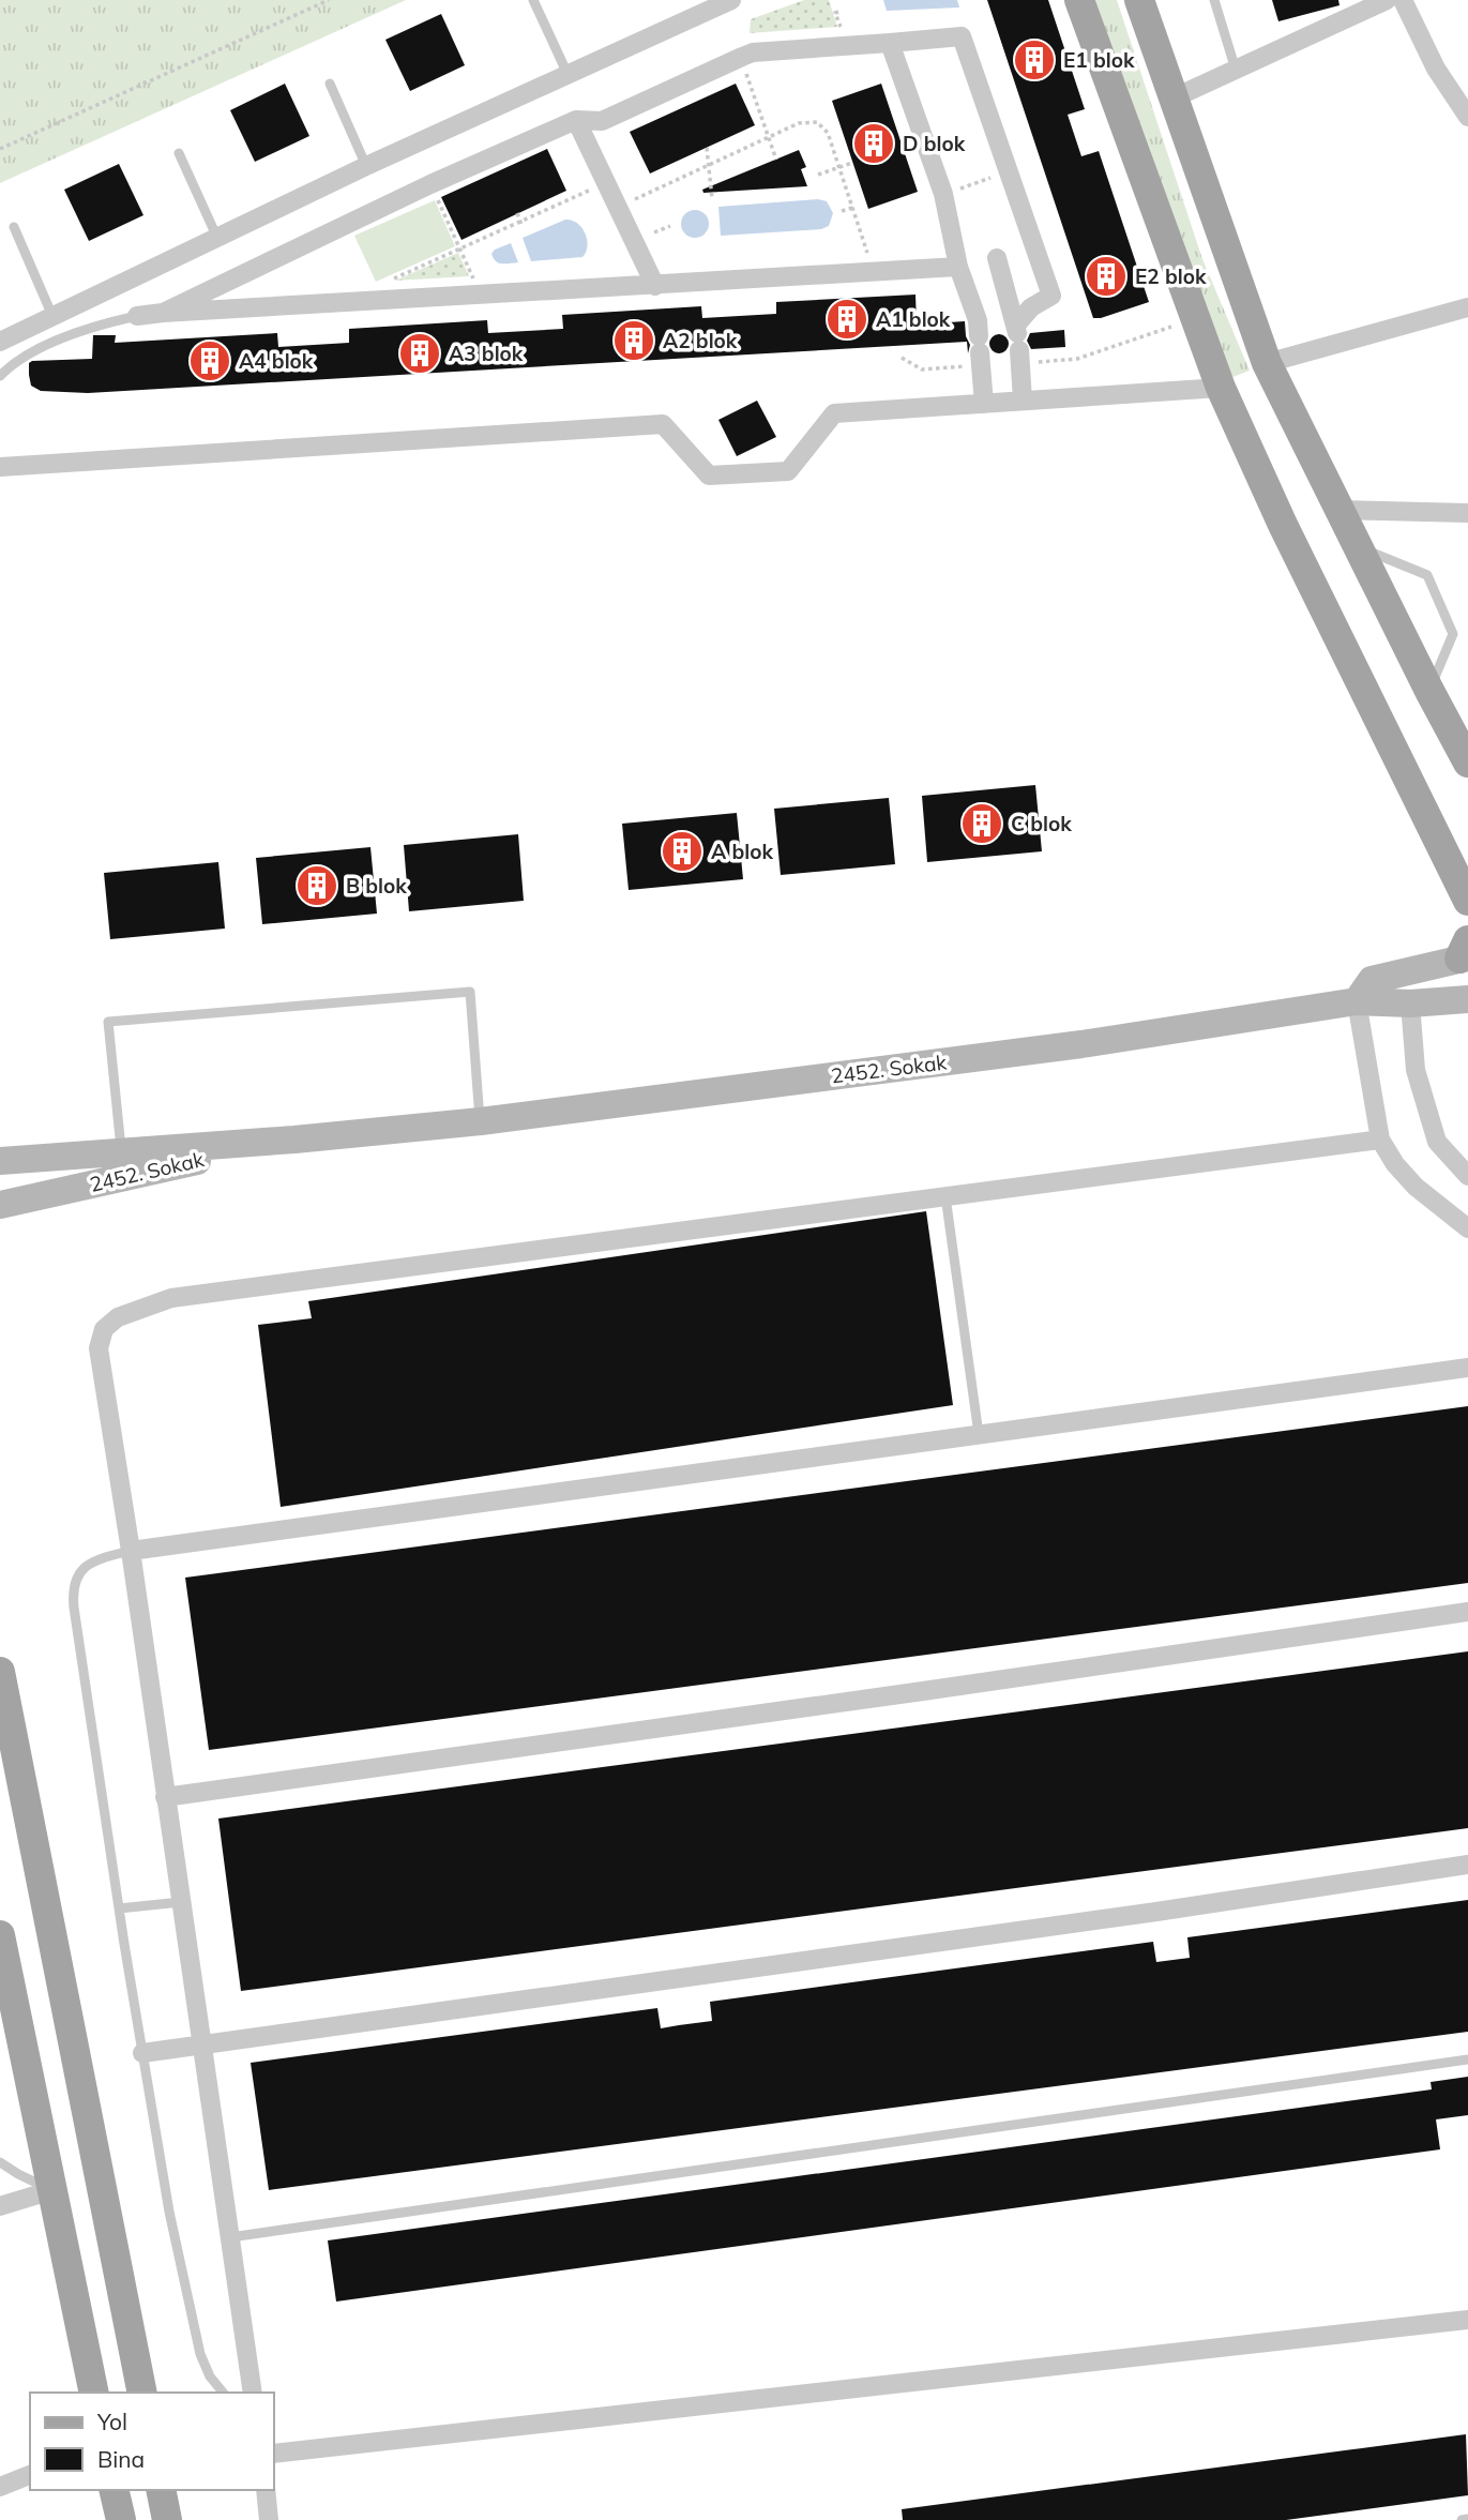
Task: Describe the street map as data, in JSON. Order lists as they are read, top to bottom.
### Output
{
  "streets": {
    "main road": ["2452. Sokak"]
  },
  "places": {
    "building": [
      "E1 blok",
      "D blok",
      "E2 blok",
      "A1 blok",
      "A2 blok",
      "A3 blok",
      "A4 blok",
      "C blok",
      "A blok",
      "B blok"
    ]
  },
  "legend": ["Yol", "Bina"]
}
